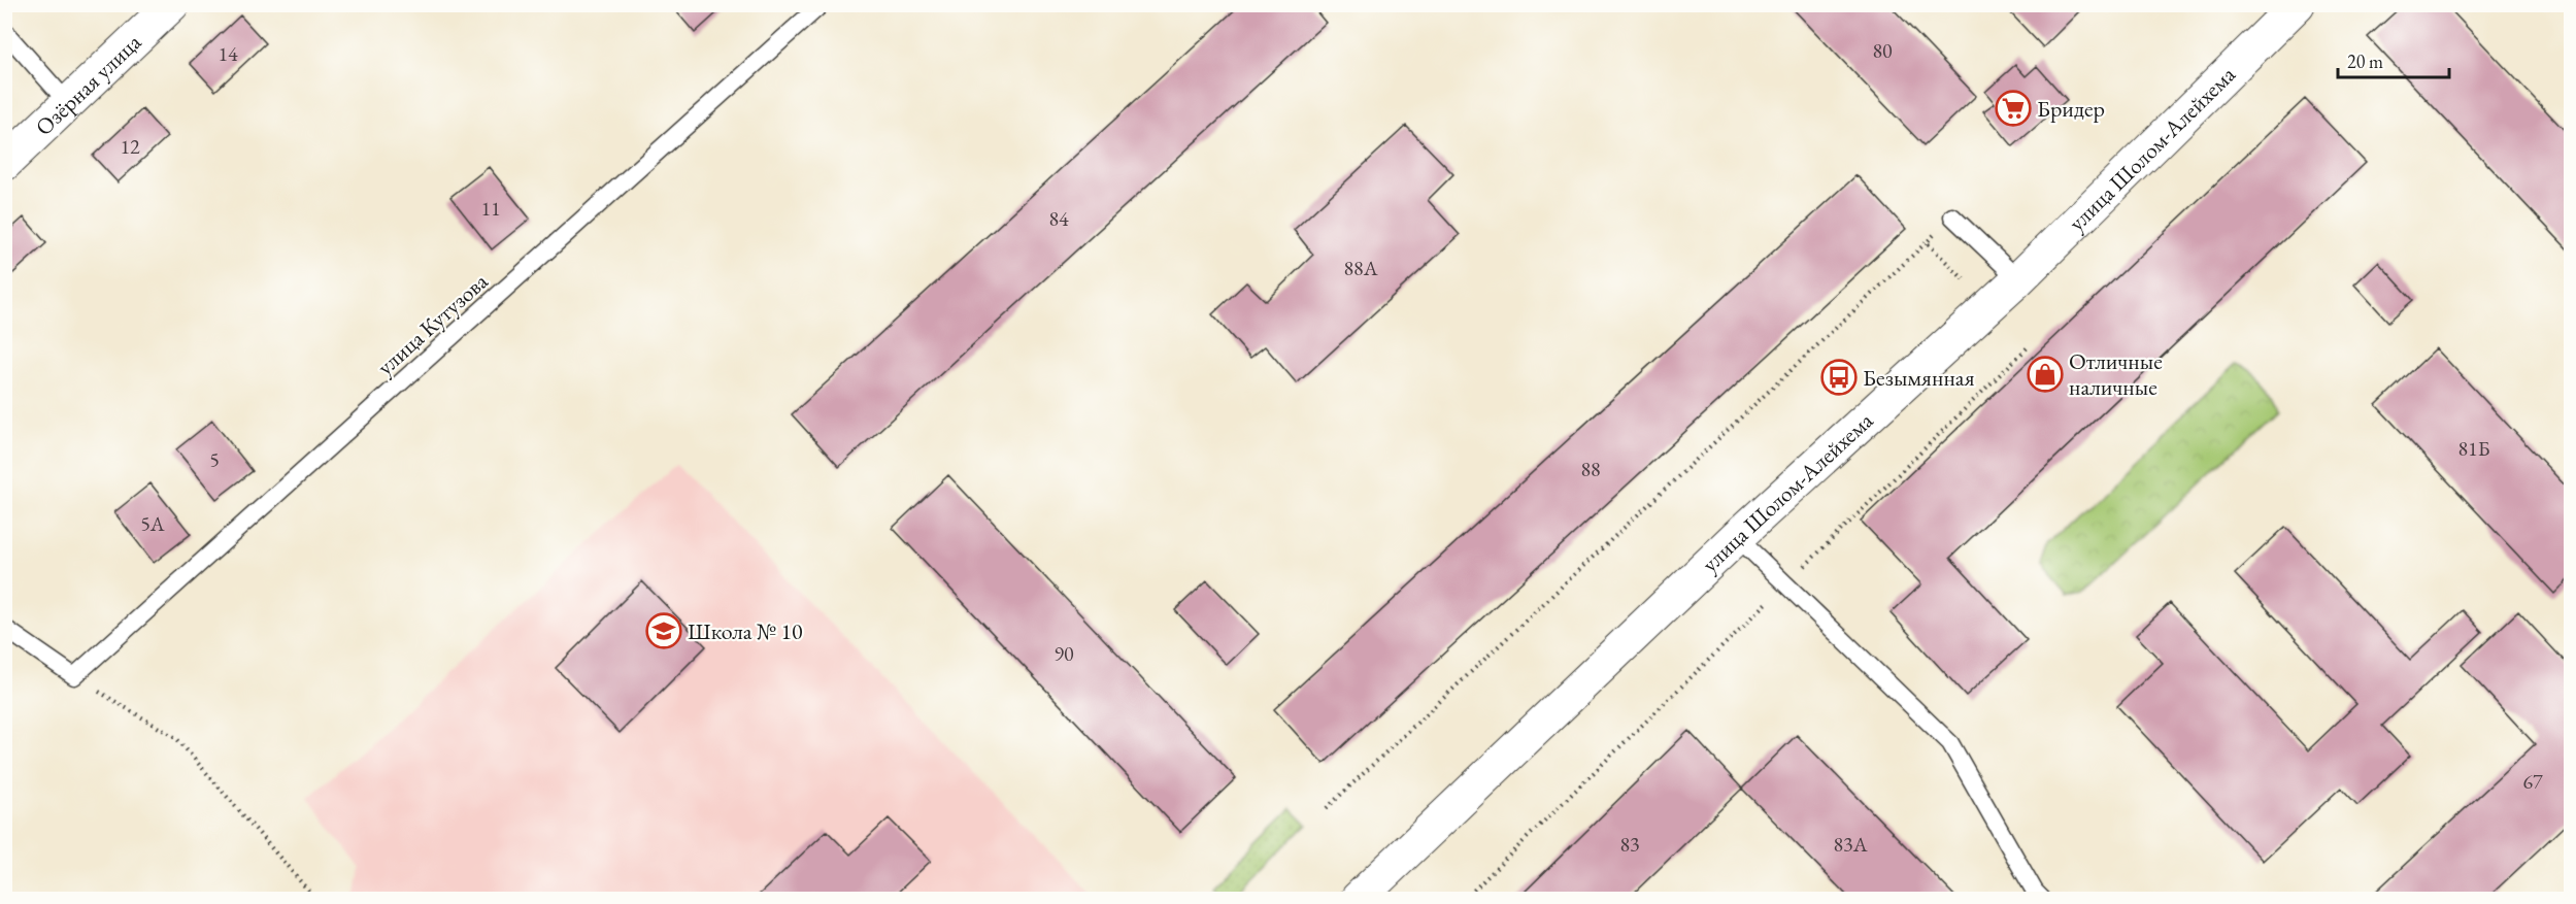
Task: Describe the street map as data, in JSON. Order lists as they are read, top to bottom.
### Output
{
  "streets": {
    "main road": ["Озёрная улица", "улица Шолом-Алейхема"],
    "lane": ["улица Кутузова"]
  },
  "places": {
    "supermarket": ["Бридер"],
    "shop": ["Отличные наличные"],
    "bus stop": ["Безымянная"],
    "school or university": ["Школа № 10"]
  },
  "house_numbers": [
    "80",
    "14",
    "12",
    "11",
    "84",
    "88А",
    "81Б",
    "5",
    "88",
    "5А",
    "90",
    "67",
    "83",
    "83А"
  ],
  "scale_bar": "20 m"
}
